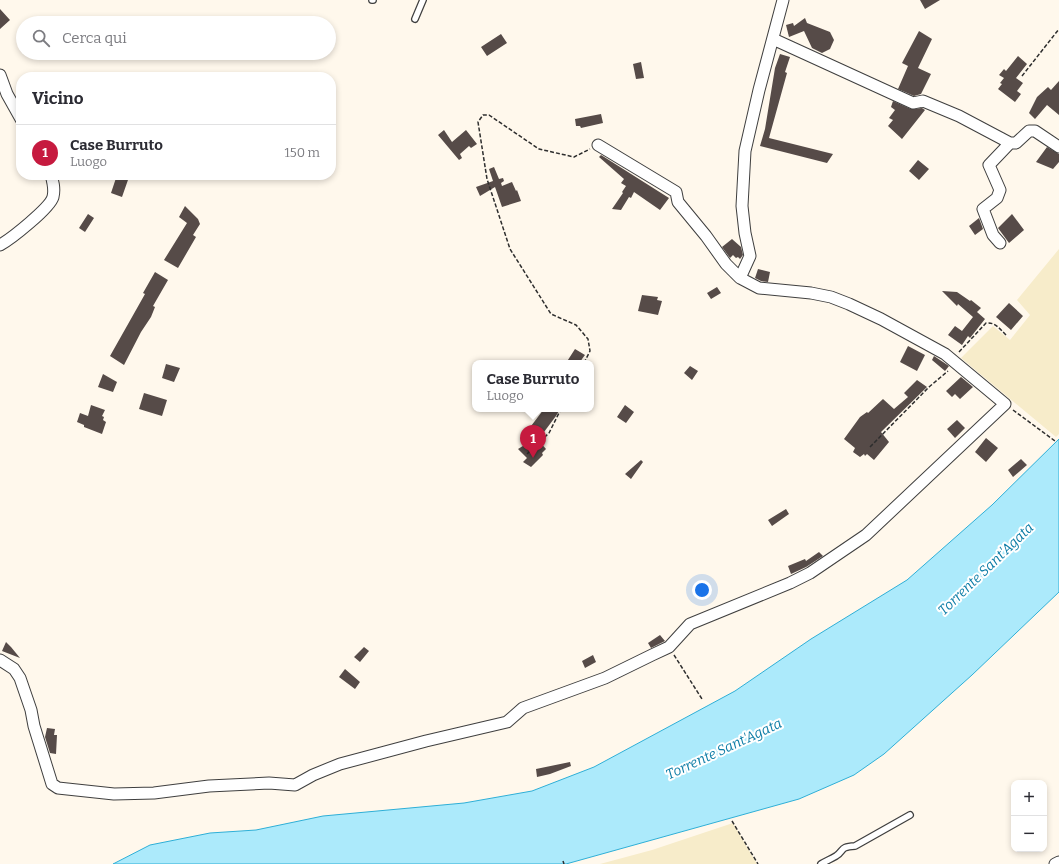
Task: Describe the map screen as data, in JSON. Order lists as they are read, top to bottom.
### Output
{
  "water": ["Torrente Sant'Agata"],
  "page": {
    "search": "Cerca qui",
    "heading": "Vicino",
    "list": [
      {
        "mark": "1",
        "name": "Case Burruto",
        "note": "Luogo",
        "value": "150 m"
      }
    ],
    "popup": ["Case Burruto", "Luogo"],
    "pins": "1",
    "map_buttons": ["+", "−"]
  }
}
